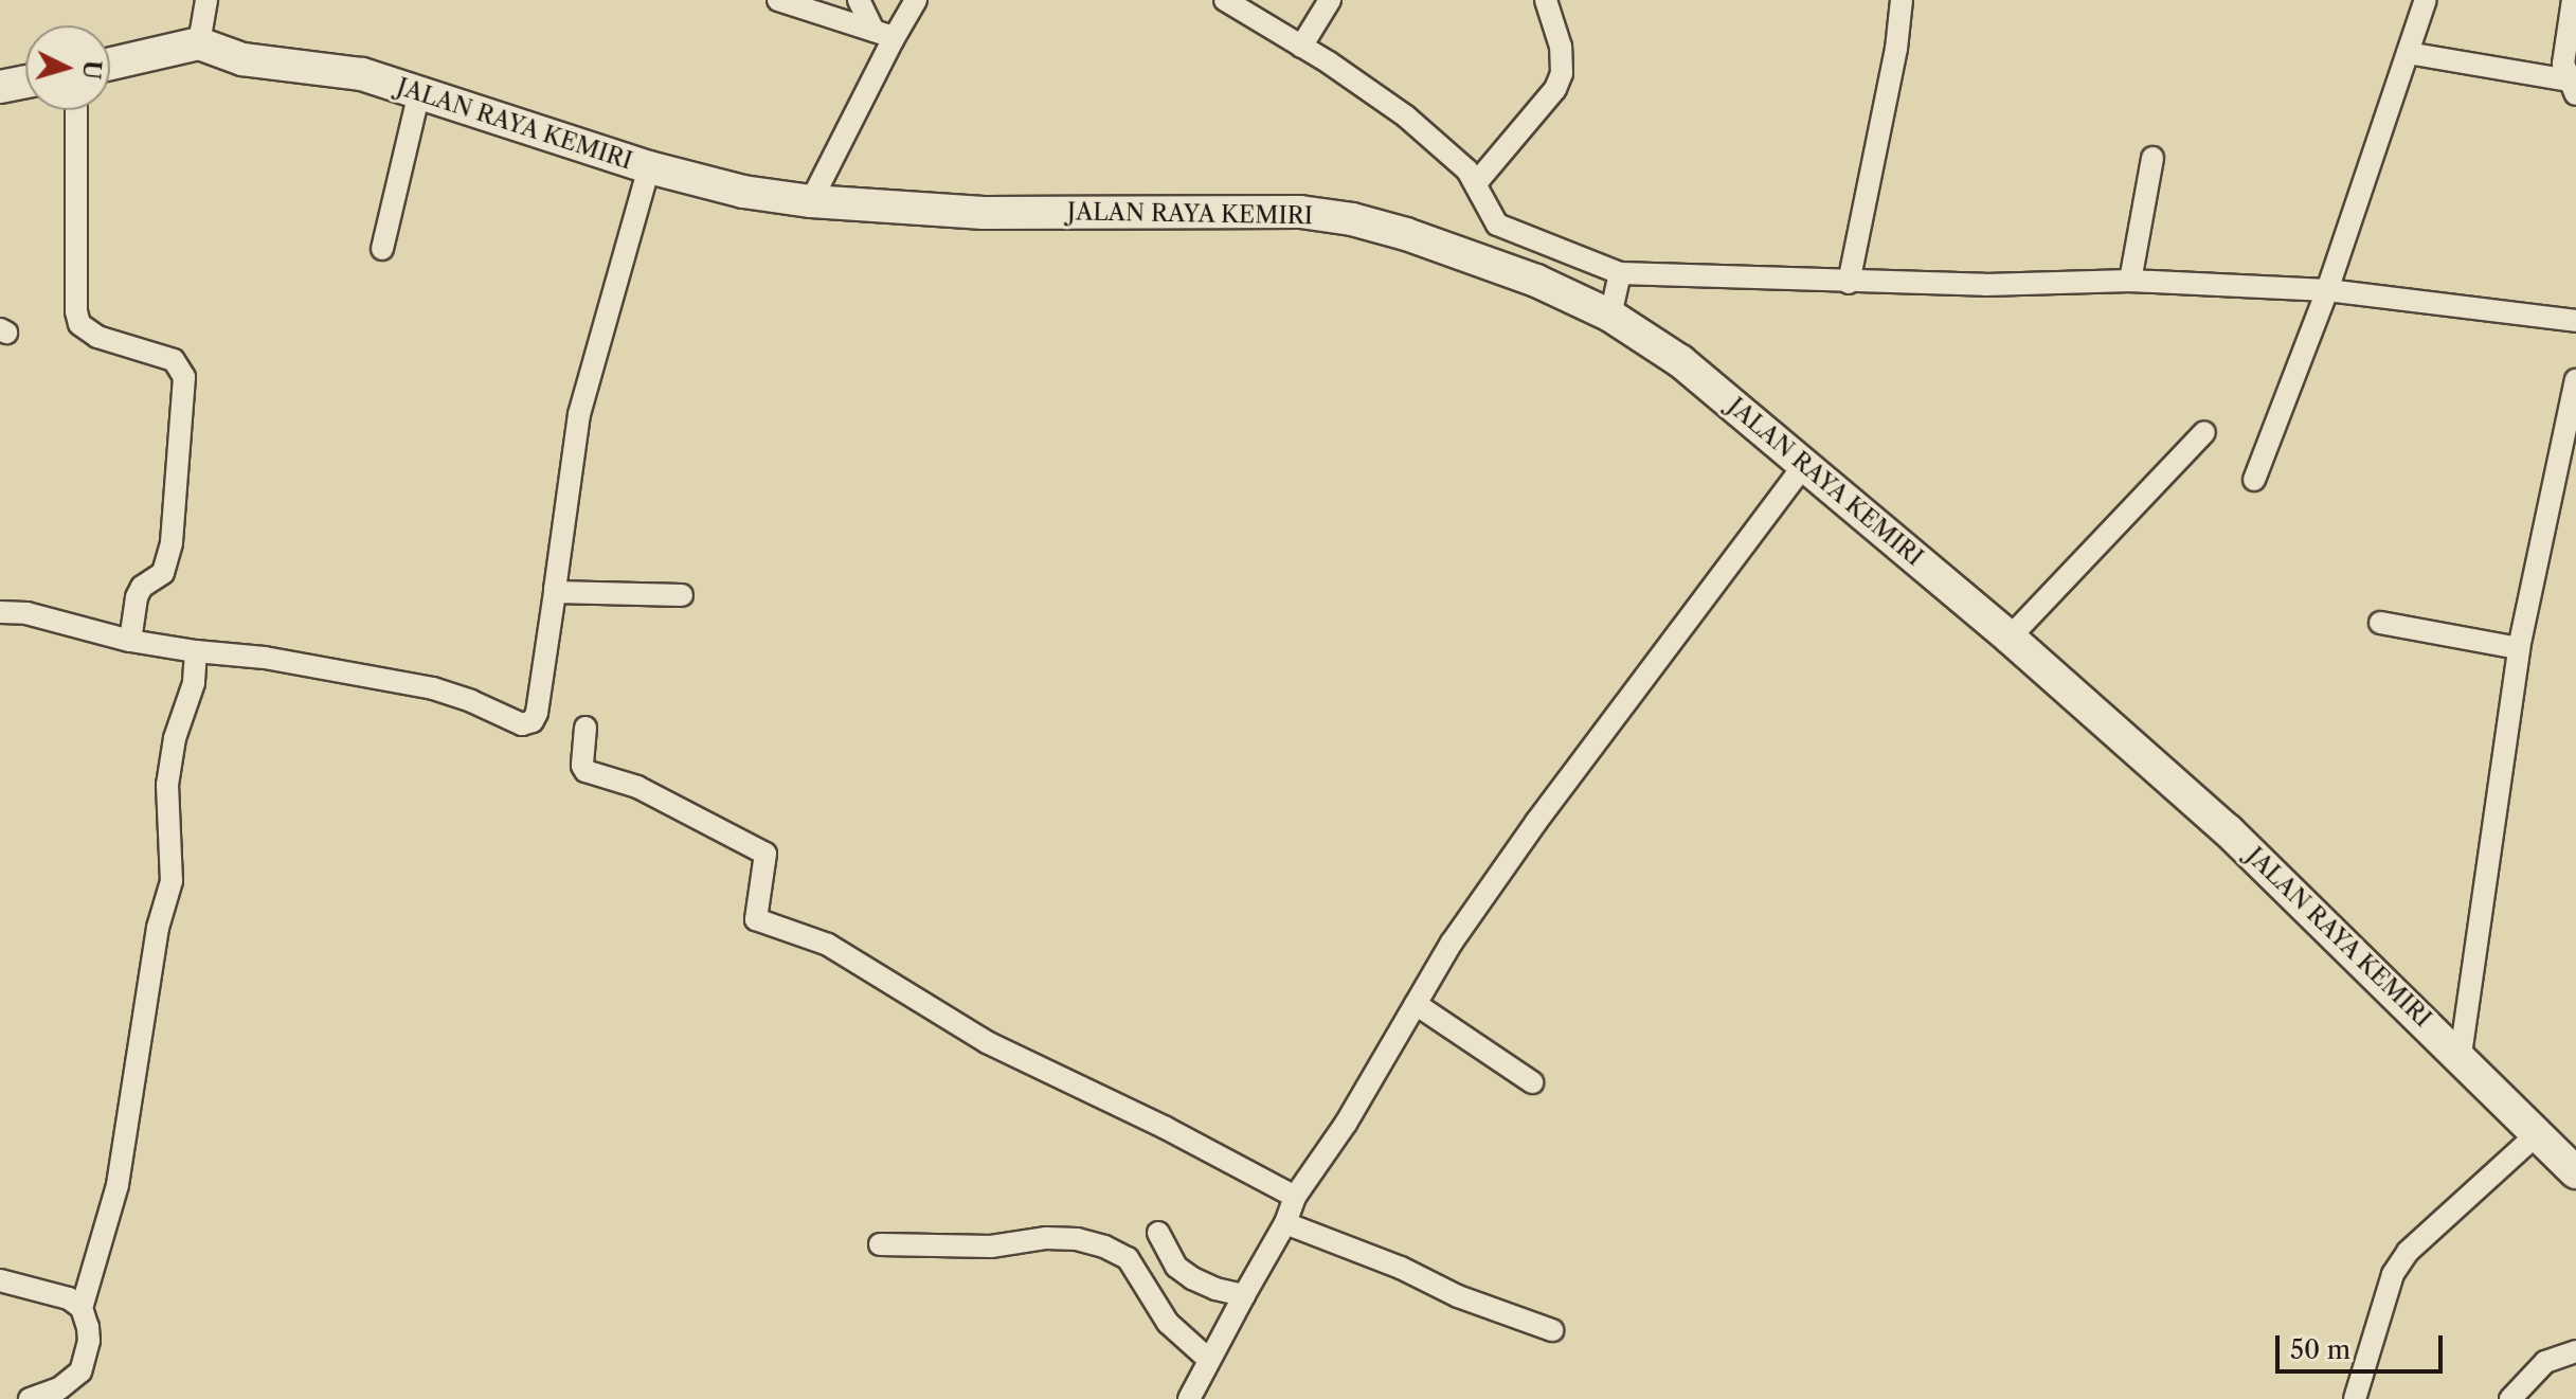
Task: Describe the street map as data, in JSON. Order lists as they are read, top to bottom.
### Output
{
  "streets": {
    "street": ["JALAN RAYA KEMIRI"]
  },
  "scale_bar": "50 m",
  "north": "right"
}
